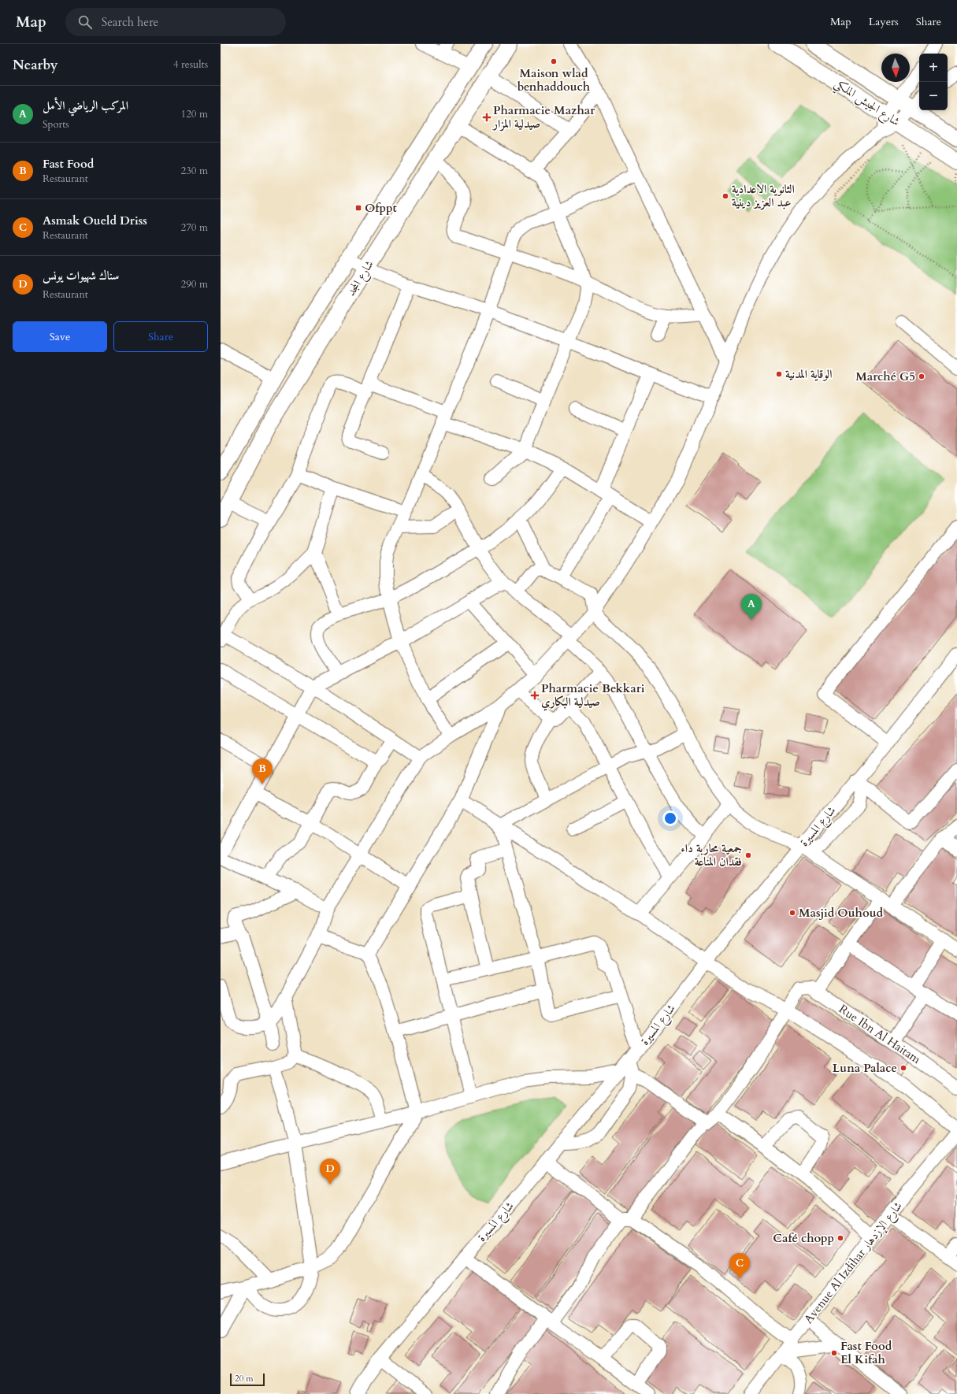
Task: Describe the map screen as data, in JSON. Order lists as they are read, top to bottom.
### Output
{
  "streets": {
    "main road": ["شارع الجيش الملكي", "شارع المجد"],
    "street": ["شارع المسيرة", "Rue Ibn Al Haitam", "Avenue Al Izdihar شارع الإزدهار"]
  },
  "places": {
    "other": [
      "Maison wlad benhaddouch",
      "الثانوية الاعدادية عبد العزيز دينية",
      "الوقاية المدنية",
      "Marché G5",
      "جمعية محاربة داء فقدان المناعة",
      "Masjid Ouhoud",
      "Luna Palace",
      "Café chopp",
      "Fast Food El Kifah"
    ],
    "health": ["Pharmacie Mazhar صيدلية المزار", "Pharmacie Bekkari صيدلية البكاري"],
    "transit": ["Ofppt"]
  },
  "scale_bar": "20 m",
  "north": "bottom",
  "page": {
    "header": "Map",
    "search": "Search here",
    "nav": ["Map", "Layers", "Share"],
    "heading": ["Nearby", "4 results"],
    "map_buttons": ["+", "−"],
    "list": [
      {
        "mark": "A",
        "name": "المركب الرياضي الأمل",
        "note": "Sports",
        "value": "120 m"
      },
      {
        "mark": "B",
        "name": "Fast Food",
        "note": "Restaurant",
        "value": "230 m"
      },
      {
        "mark": "C",
        "name": "Asmak Oueld Driss",
        "note": "Restaurant",
        "value": "270 m"
      },
      {
        "mark": "D",
        "name": "سناك شهيوات يونس",
        "note": "Restaurant",
        "value": "290 m"
      }
    ],
    "buttons": ["Save", "Share"],
    "pins": [
      "A",
      "B",
      "D",
      "C"
    ],
    "scale": "20 m"
  }
}
